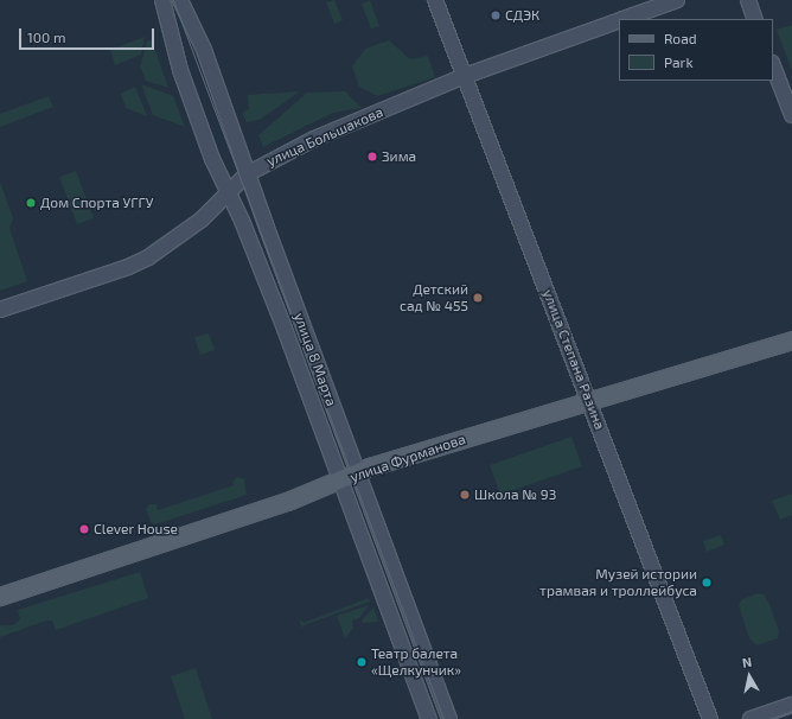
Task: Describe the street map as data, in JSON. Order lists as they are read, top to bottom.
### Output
{
  "streets": {
    "main road": [
      "улица Большакова",
      "улица 8 Марта",
      "улица Степана Разина",
      "улица Фурманова"
    ]
  },
  "crossings": [
    ["улица Большакова", "улица 8 Марта"],
    ["улица Большакова", "улица Степана Разина"],
    ["улица 8 Марта", "улица Фурманова"],
    ["улица Степана Разина", "улица Фурманова"]
  ],
  "places": [
    "СДЭК",
    "Зима",
    "Дом Спорта УГГУ",
    "Детский сад № 455",
    "Школа № 93",
    "Clever House",
    "Музей истории трамвая и троллейбуса",
    "Театр балета «Щелкунчик»"
  ],
  "legend": ["Road", "Park"],
  "scale_bar": "100 m",
  "north": "top"
}
